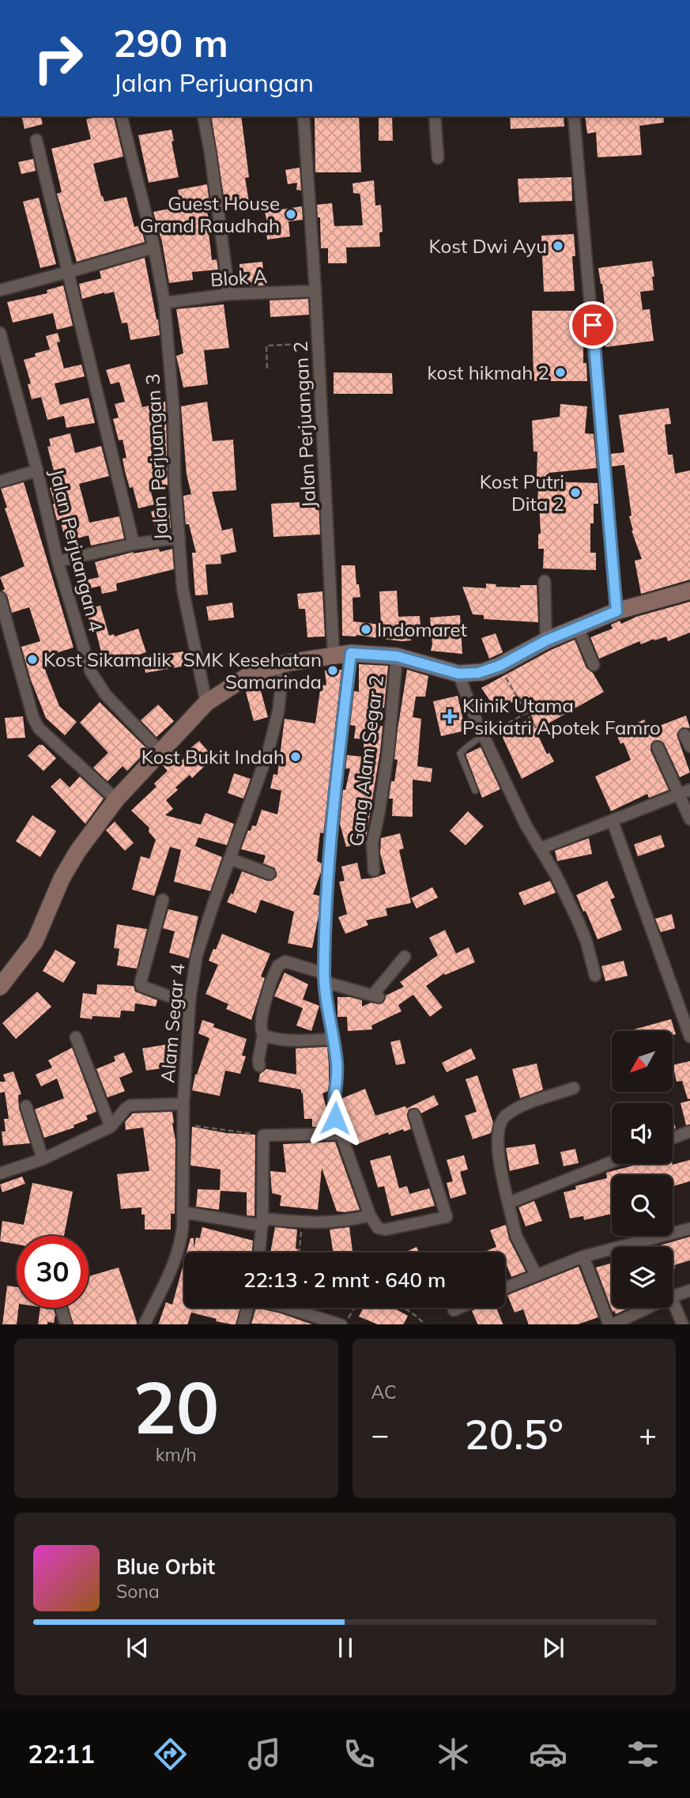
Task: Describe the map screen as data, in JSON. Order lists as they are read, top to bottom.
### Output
{
  "streets": {
    "street": [
      "Blok A",
      "Jalan Perjuangan 2",
      "Jalan Perjuangan 3",
      "Jalan Perjuangan 4",
      "Gang Alam Segar 2",
      "Alam Segar 4"
    ]
  },
  "crossings": [
    ["Blok A", "Jalan Perjuangan 2"],
    ["Blok A", "Jalan Perjuangan 3"]
  ],
  "places": {
    "other": [
      "Guest House Grand Raudhah",
      "Kost Dwi Ayu",
      "kost hikmah 2",
      "Kost Putri Dita 2",
      "Indomaret",
      "Kost Sikamalik",
      "SMK Kesehatan Samarinda",
      "Kost Bukit Indah"
    ],
    "health": ["Klinik Utama Psikiatri Apotek Famro"]
  },
  "north": "bottom left",
  "page": {
    "turn": ["290 m", "Jalan Perjuangan"],
    "limit": "30",
    "trip": "22:13 · 2 mnt · 640 m",
    "tile": [
      ["20", "km/h"],
      "AC"
    ],
    "heat": ["−", "20.5°", "+"],
    "song": ["Blue Orbit", "Sona"],
    "tabs": "22:11"
  }
}
